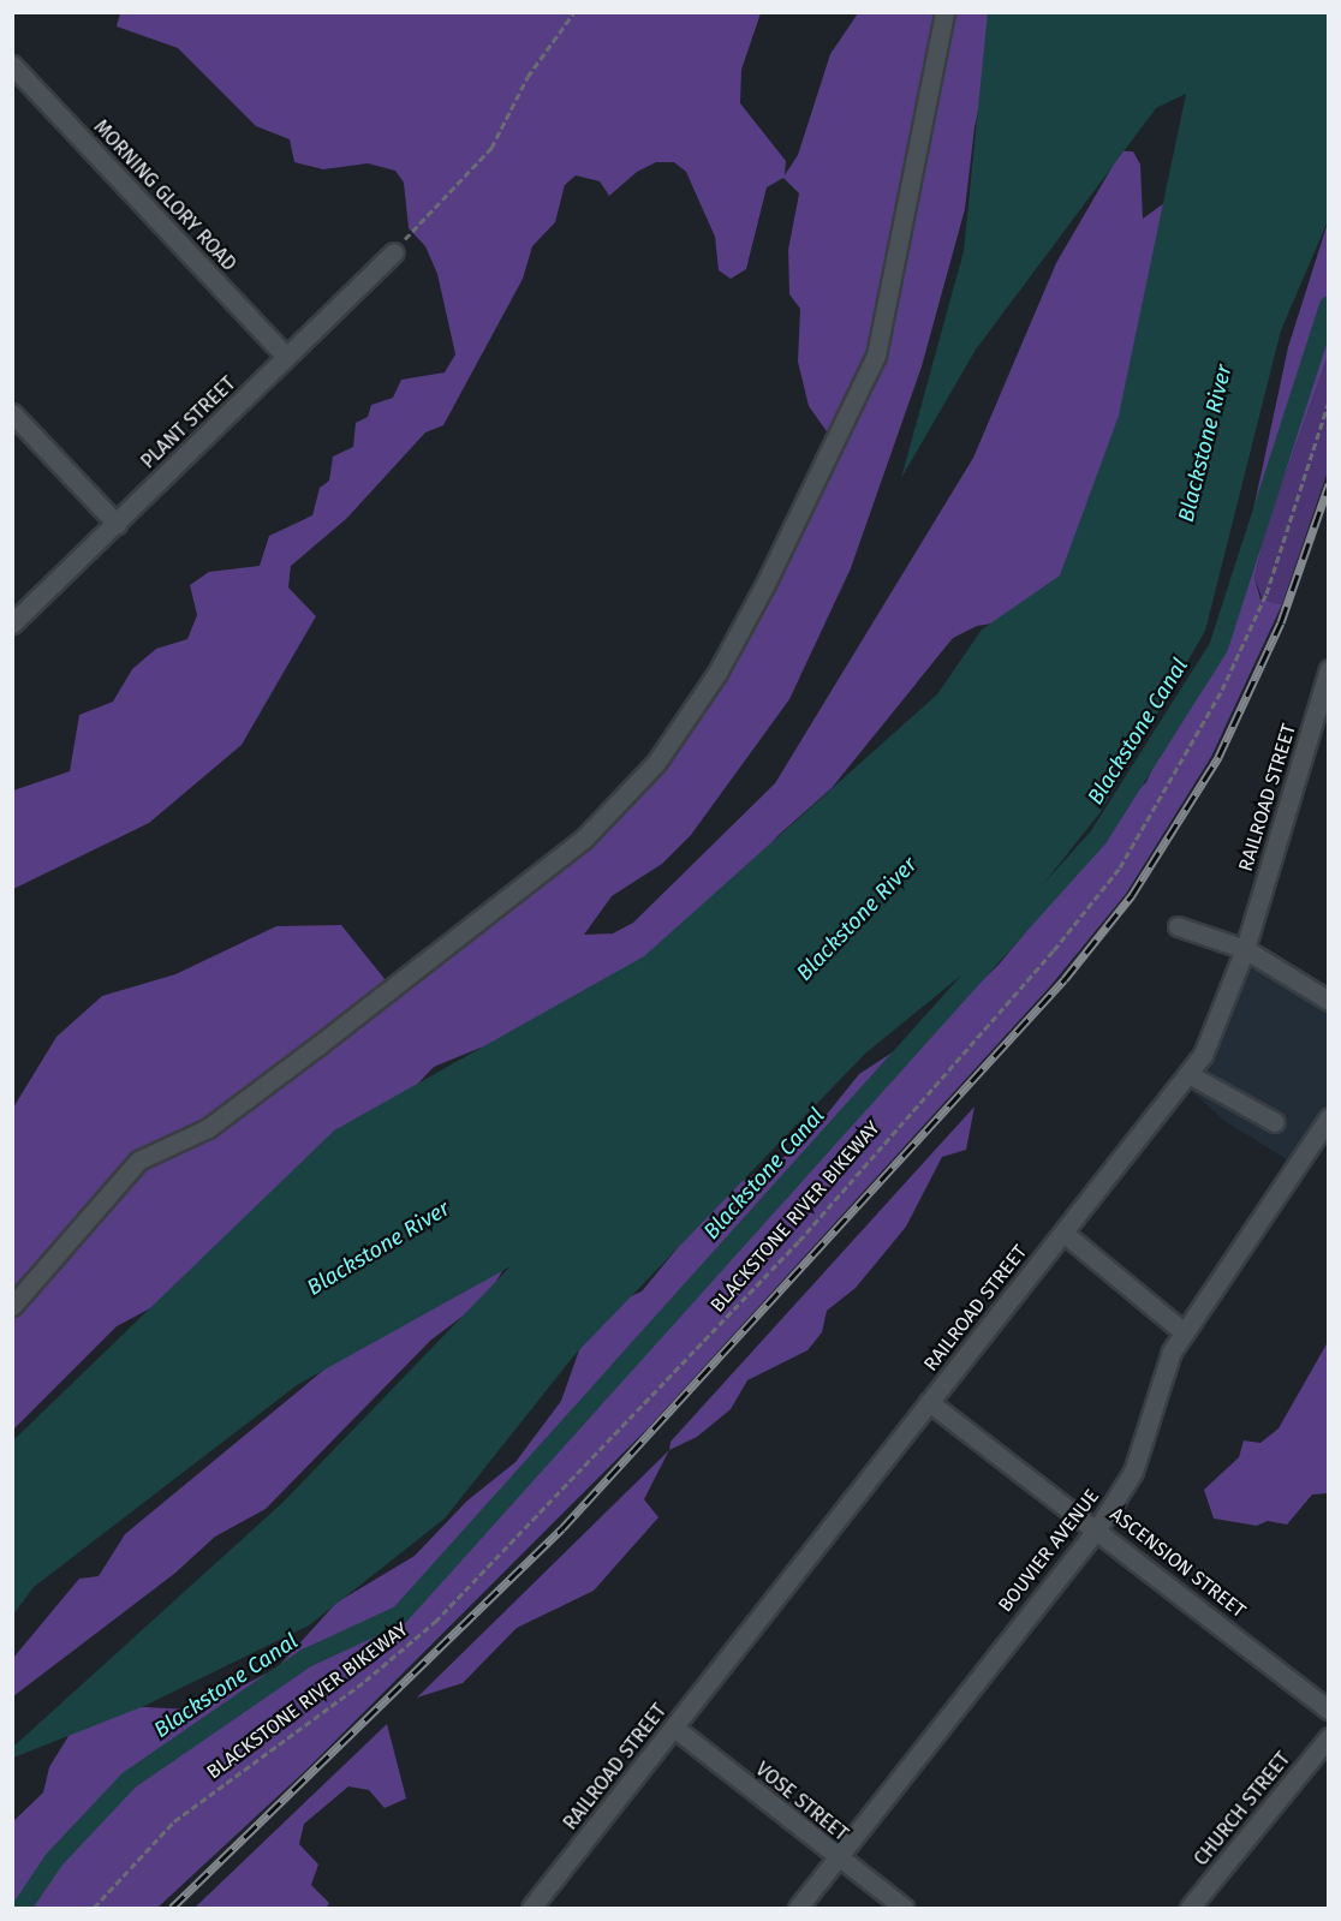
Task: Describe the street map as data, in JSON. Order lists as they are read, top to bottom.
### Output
{
  "streets": {
    "street": [
      "MORNING GLORY ROAD",
      "PLANT STREET",
      "RAILROAD STREET",
      "BOUVIER AVENUE",
      "ASCENSION STREET",
      "VOSE STREET",
      "CHURCH STREET"
    ],
    "path": ["BLACKSTONE RIVER BIKEWAY"]
  },
  "crossings": [
    ["MORNING GLORY ROAD", "PLANT STREET"],
    ["RAILROAD STREET", "ASCENSION STREET"],
    ["RAILROAD STREET", "VOSE STREET"],
    ["BOUVIER AVENUE", "ASCENSION STREET"],
    ["BOUVIER AVENUE", "VOSE STREET"]
  ],
  "water": ["Blackstone River", "Blackstone Canal"]
}
